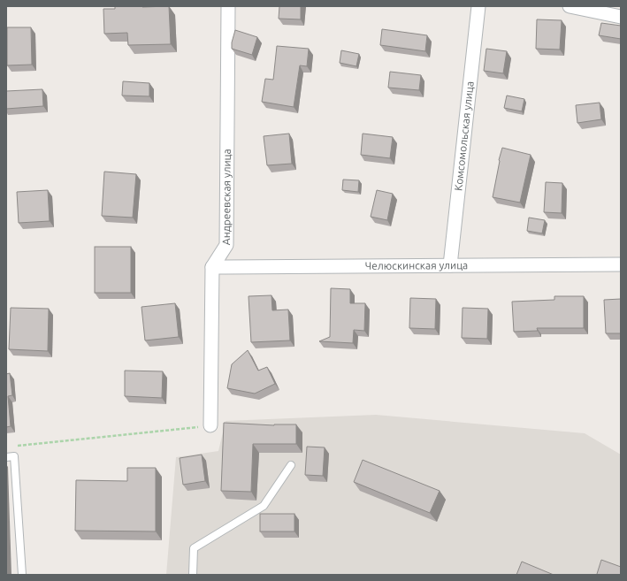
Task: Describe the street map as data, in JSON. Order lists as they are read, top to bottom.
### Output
{
  "streets": {
    "street": ["Комсомольская улица", "Андреевская улица", "Челюскинская улица"]
  },
  "crossings": [
    ["Комсомольская улица", "Челюскинская улица"],
    ["Андреевская улица", "Челюскинская улица"]
  ]
}
